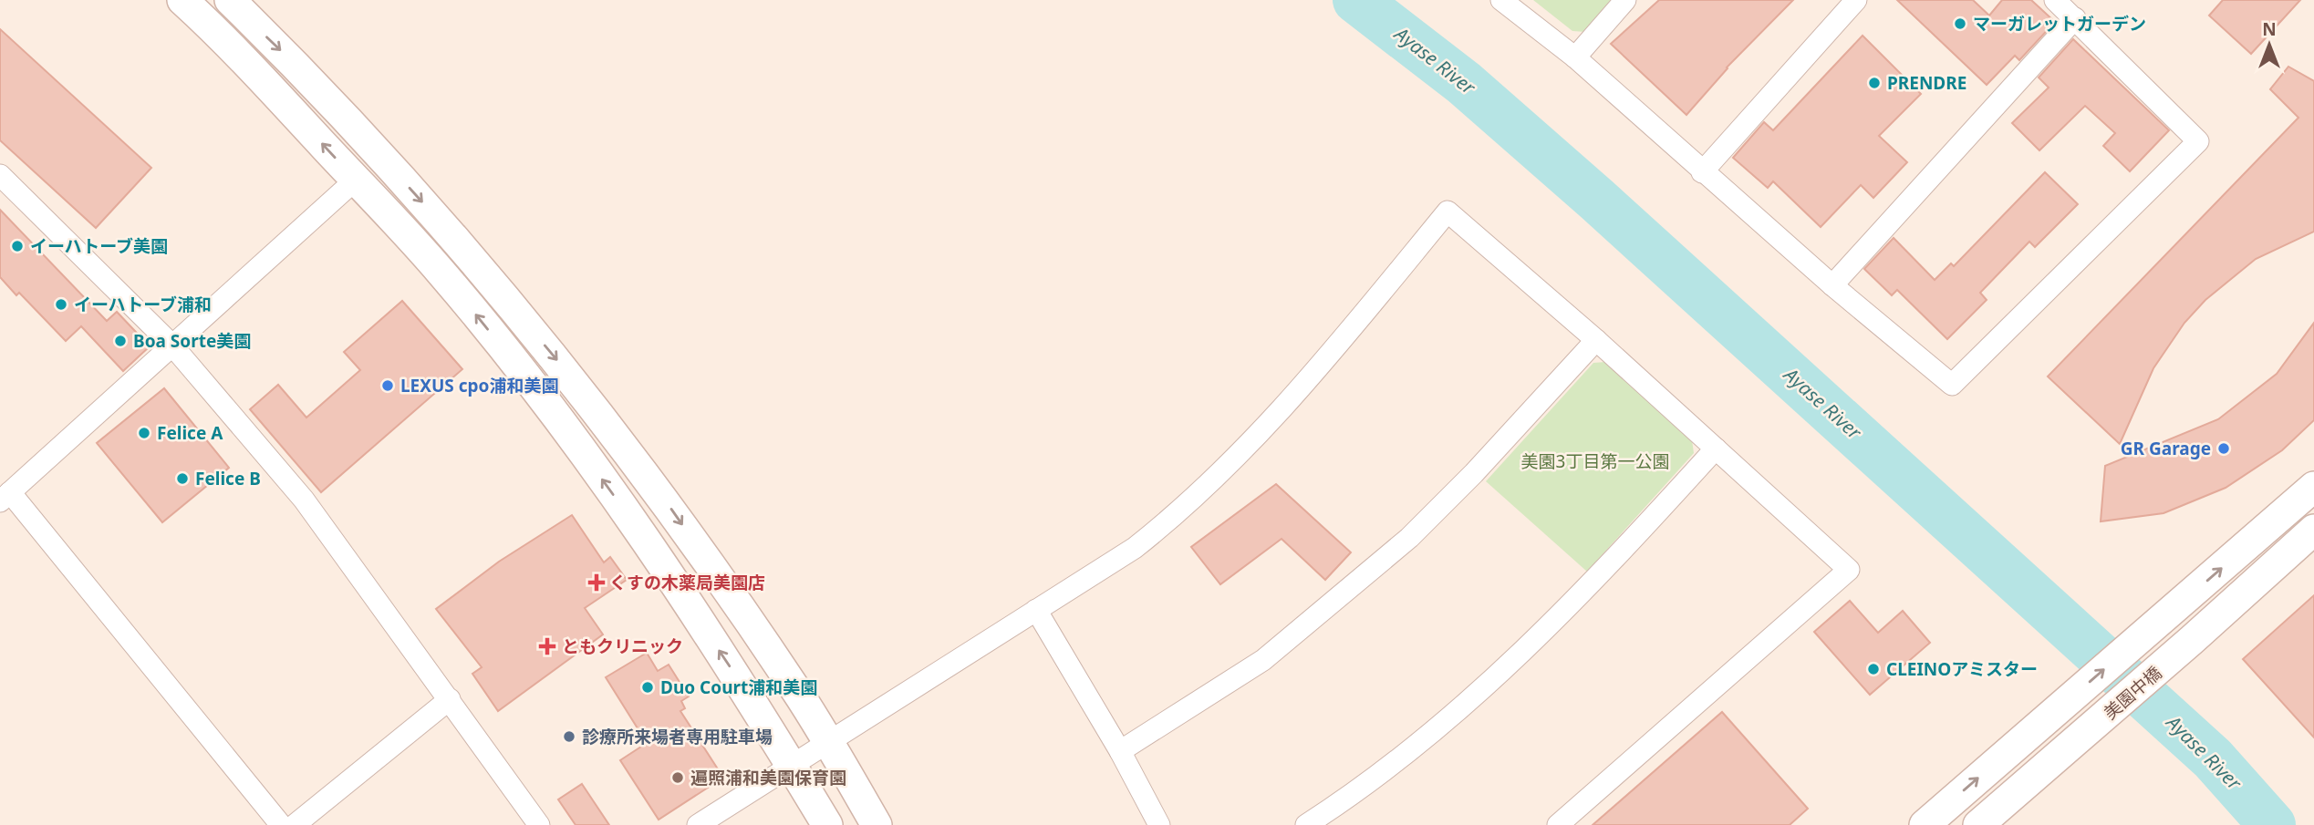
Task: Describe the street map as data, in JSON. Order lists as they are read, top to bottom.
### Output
{
  "streets": {
    "street": ["美園中橋"]
  },
  "water": ["Ayase River"],
  "parks": ["美園3丁目第一公園"],
  "places": {
    "other": [
      "マーガレットガーデン",
      "PRENDRE",
      "イーハトーブ美園",
      "イーハトーブ浦和",
      "Boa Sorte美園",
      "LEXUS cpo浦和美園",
      "Felice A",
      "GR Garage",
      "Felice B",
      "CLEINOアミスター",
      "Duo Court浦和美園",
      "診療所来場者専用駐車場",
      "遍照浦和美園保育園"
    ],
    "health": ["くすの木薬局美園店", "ともクリニック"]
  },
  "north": "top"
}
